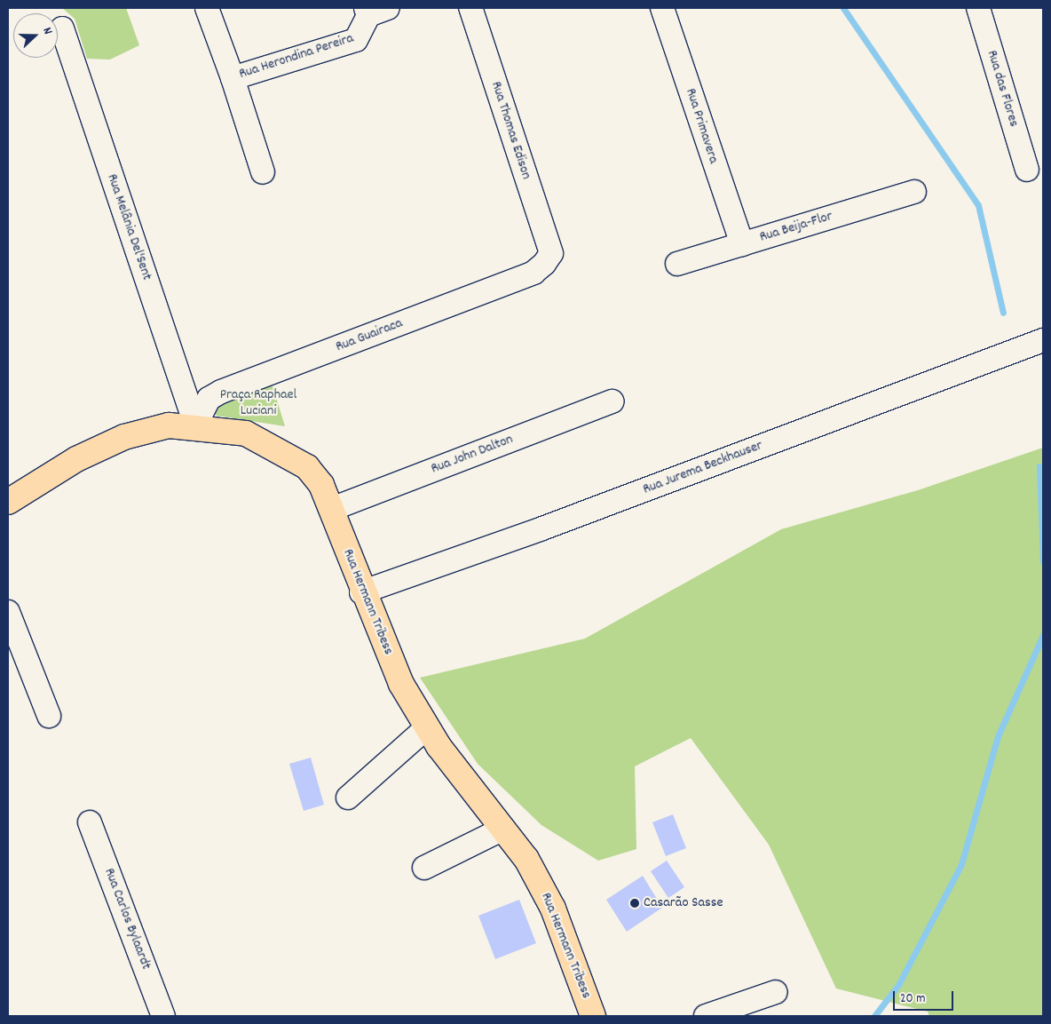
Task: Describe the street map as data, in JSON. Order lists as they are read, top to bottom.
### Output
{
  "streets": {
    "main road": ["Rua Hermann Tribess"],
    "street": [
      "Rua Herondina Pereira",
      "Rua das Flores",
      "Rua Primavera",
      "Rua Thomas Edison",
      "Rua Melânia Del'Sent",
      "Rua Beija-Flor",
      "Rua Guairaca",
      "Rua John Dalton",
      "Rua Jurema Beckhauser",
      "Rua Carlos Bylaardt"
    ]
  },
  "crossings": [
    ["Rua Primavera", "Rua Beija-Flor"],
    ["Rua Thomas Edison", "Rua Guairaca"],
    ["Rua Melânia Del'Sent", "Rua Guairaca"],
    ["Rua Melânia Del'Sent", "Rua Hermann Tribess"],
    ["Rua Guairaca", "Rua Hermann Tribess"],
    ["Rua John Dalton", "Rua Hermann Tribess"],
    ["Rua Jurema Beckhauser", "Rua Hermann Tribess"]
  ],
  "parks": ["Praça Raphael Luciani"],
  "places": ["Casarão Sasse"],
  "scale_bar": "20 m",
  "north": "right"
}
